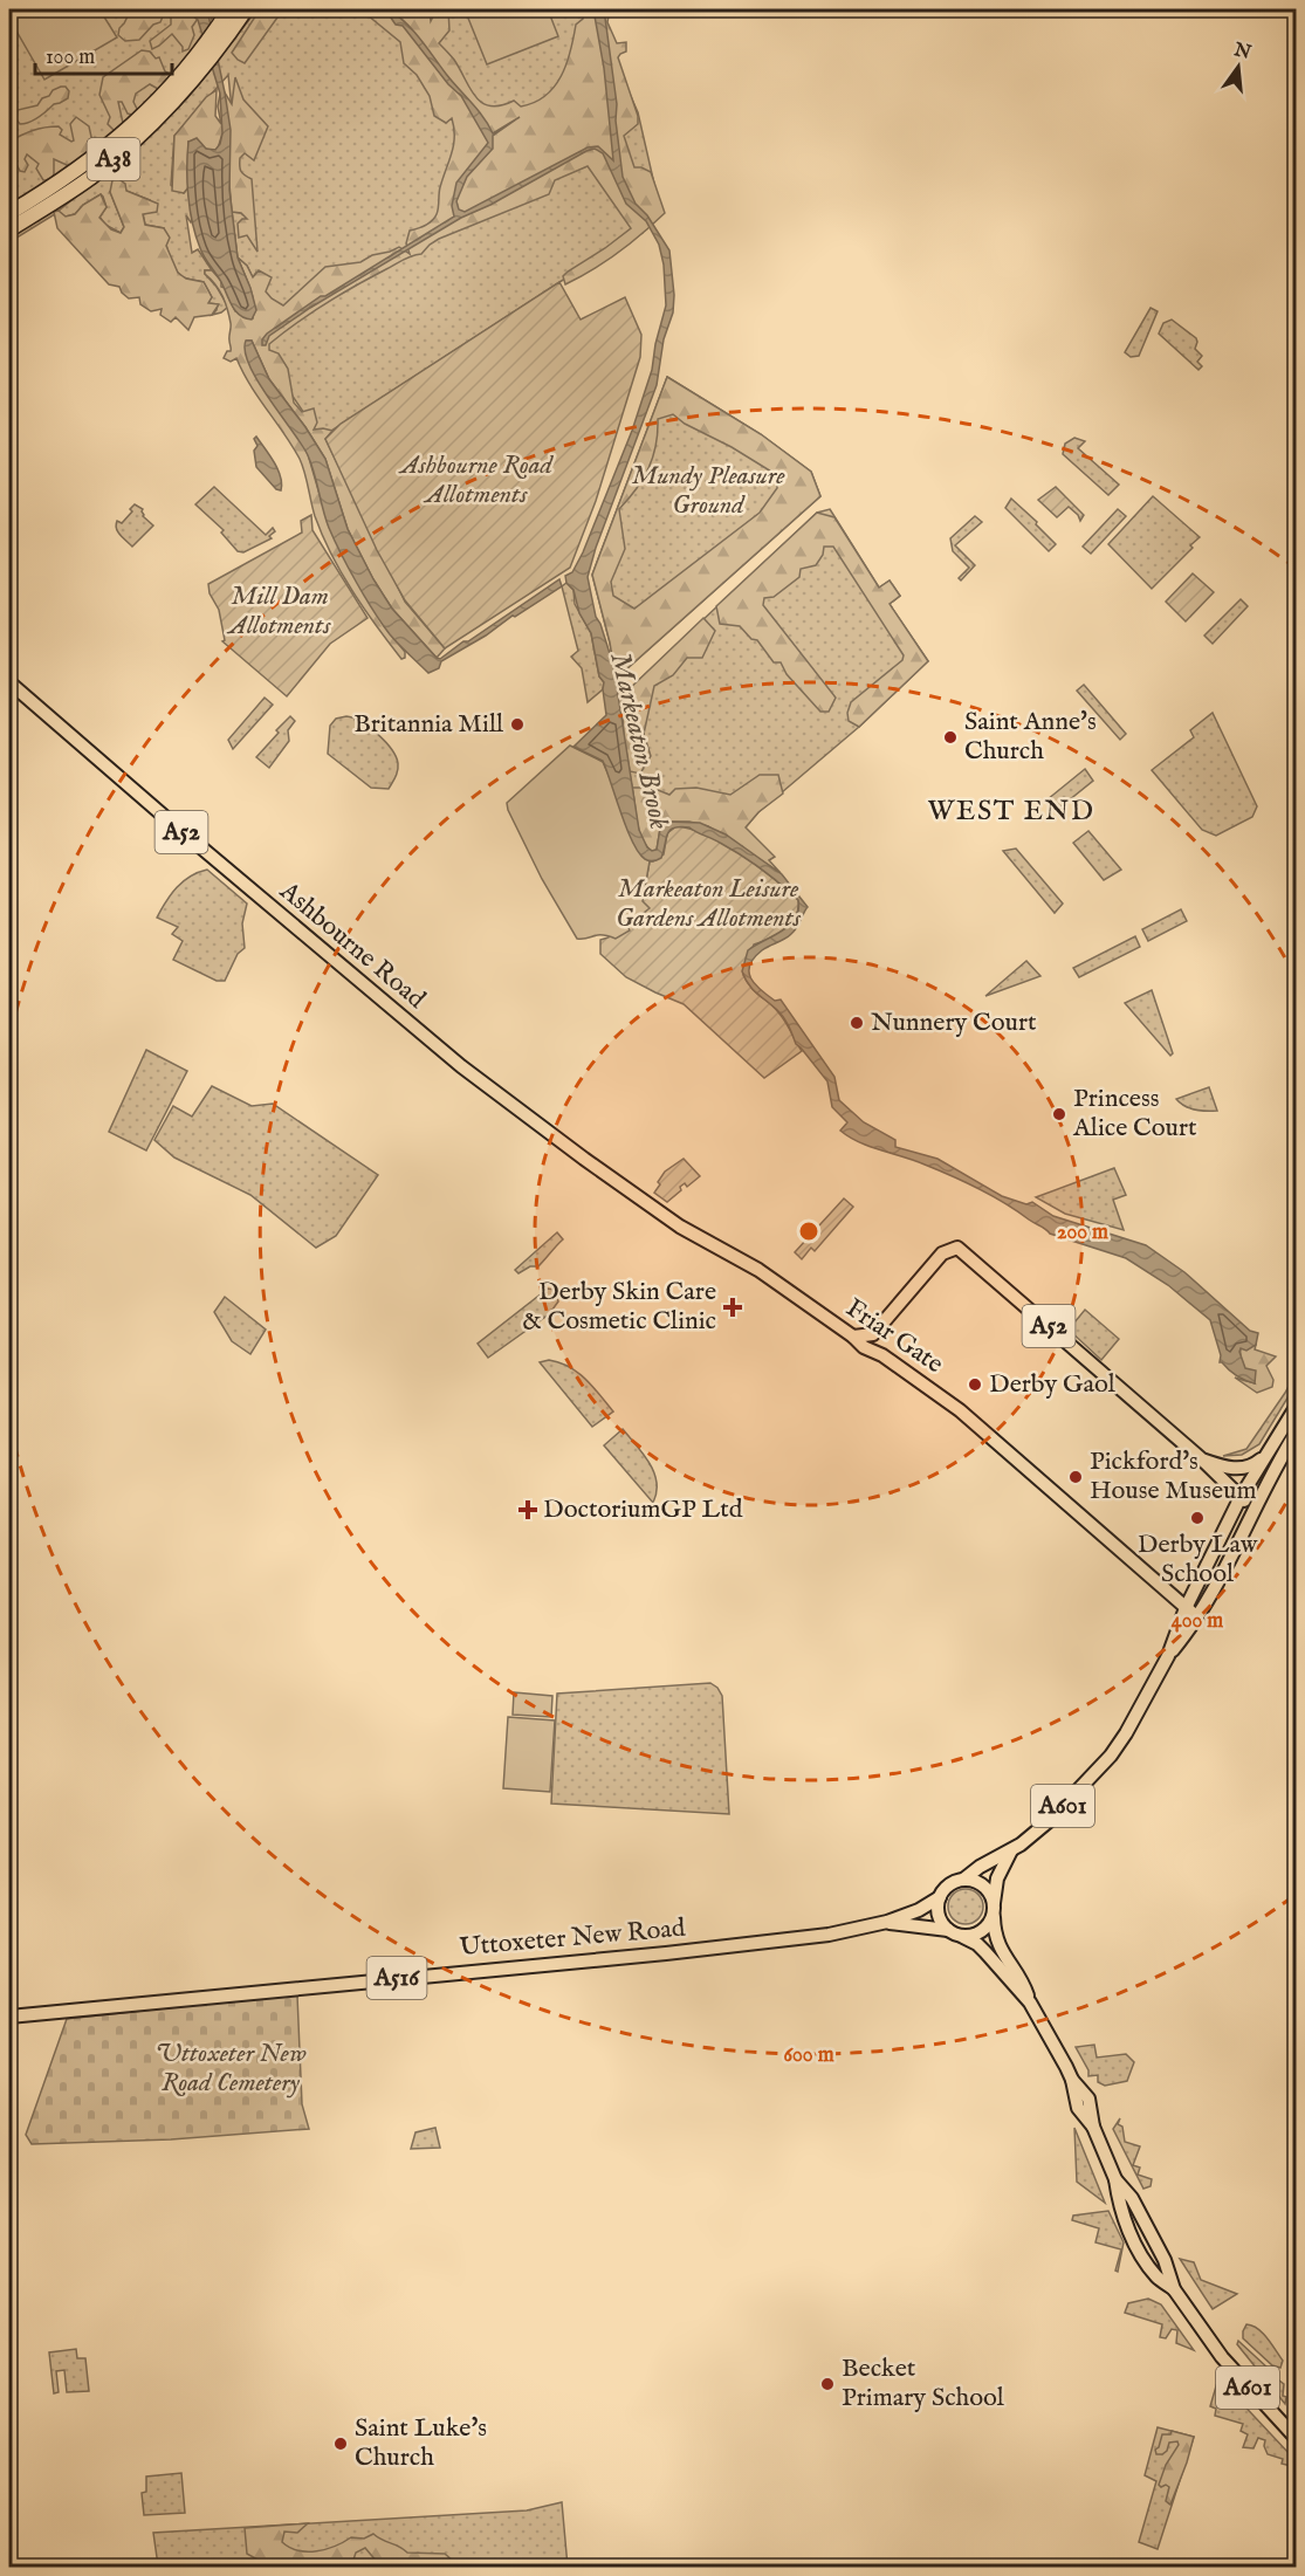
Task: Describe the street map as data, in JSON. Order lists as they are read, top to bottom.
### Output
{
  "streets": {
    "highway": ["A38"],
    "main road": [
      "A52",
      "Ashbourne Road",
      "Friar Gate",
      "A601",
      "Uttoxeter New Road",
      "A516"
    ]
  },
  "crossings": [
    ["A52", "A601"],
    ["Ashbourne Road", "Friar Gate"],
    ["Friar Gate", "A601"],
    ["A601", "Uttoxeter New Road"]
  ],
  "districts": ["WEST END"],
  "water": ["Markeaton Brook"],
  "parks": [
    "Ashbourne Road Allotments",
    "Mundy Pleasure Ground",
    "Mill Dam Allotments",
    "Markeaton Leisure Gardens Allotments",
    "Uttoxeter New Road Cemetery"
  ],
  "places": {
    "other": [
      "Britannia Mill",
      "Saint Anne's Church",
      "Nunnery Court",
      "Princess Alice Court",
      "Derby Gaol",
      "Pickford's House Museum",
      "Derby Law School",
      "Becket Primary School",
      "Saint Luke's Church"
    ],
    "health": ["Derby Skin Care & Cosmetic Clinic", "DoctoriumGP Ltd"]
  },
  "scale_bar": "100 m",
  "north": "top",
  "rings": ["200 m", "400 m", "600 m"]
}
